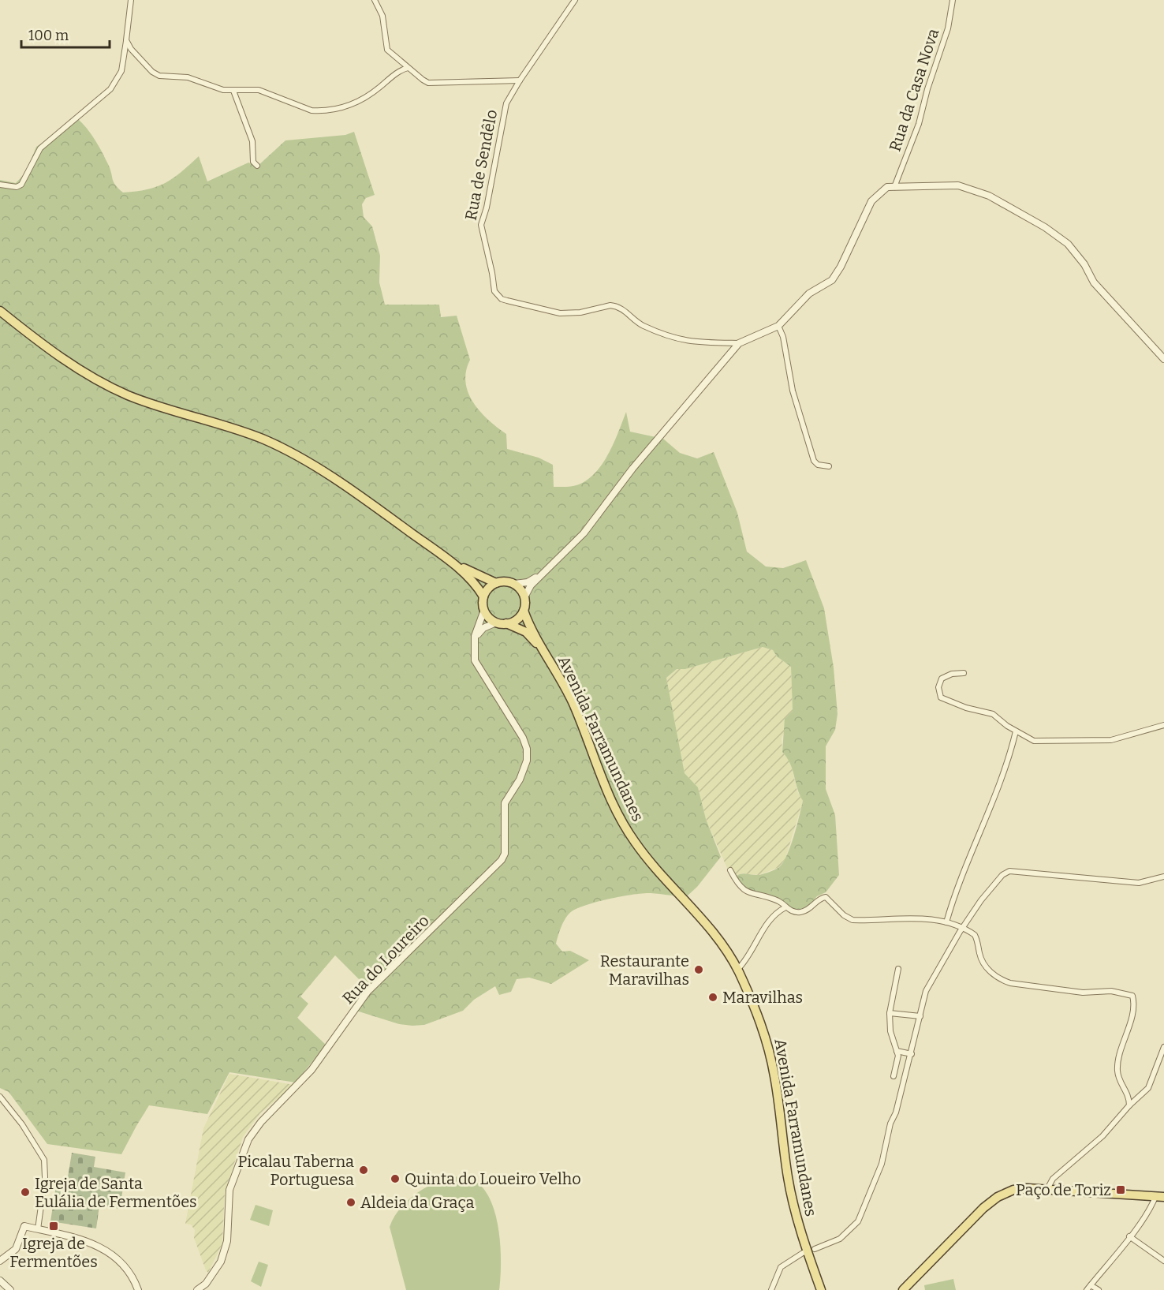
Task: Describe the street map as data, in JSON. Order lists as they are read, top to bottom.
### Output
{
  "streets": {
    "main road": ["Avenida Farramundanes"],
    "street": ["Rua da Casa Nova", "Rua de Sendêlo", "Rua do Loureiro"]
  },
  "places": {
    "other": [
      "Restaurante Maravilhas",
      "Maravilhas",
      "Picalau Taberna Portuguesa",
      "Quinta do Loueiro Velho",
      "Igreja de Santa Eulália de Fermentões",
      "Aldeia da Graça"
    ],
    "transit": ["Paço de Toriz", "Igreja de Fermentões"]
  },
  "scale_bar": "100 m"
}
